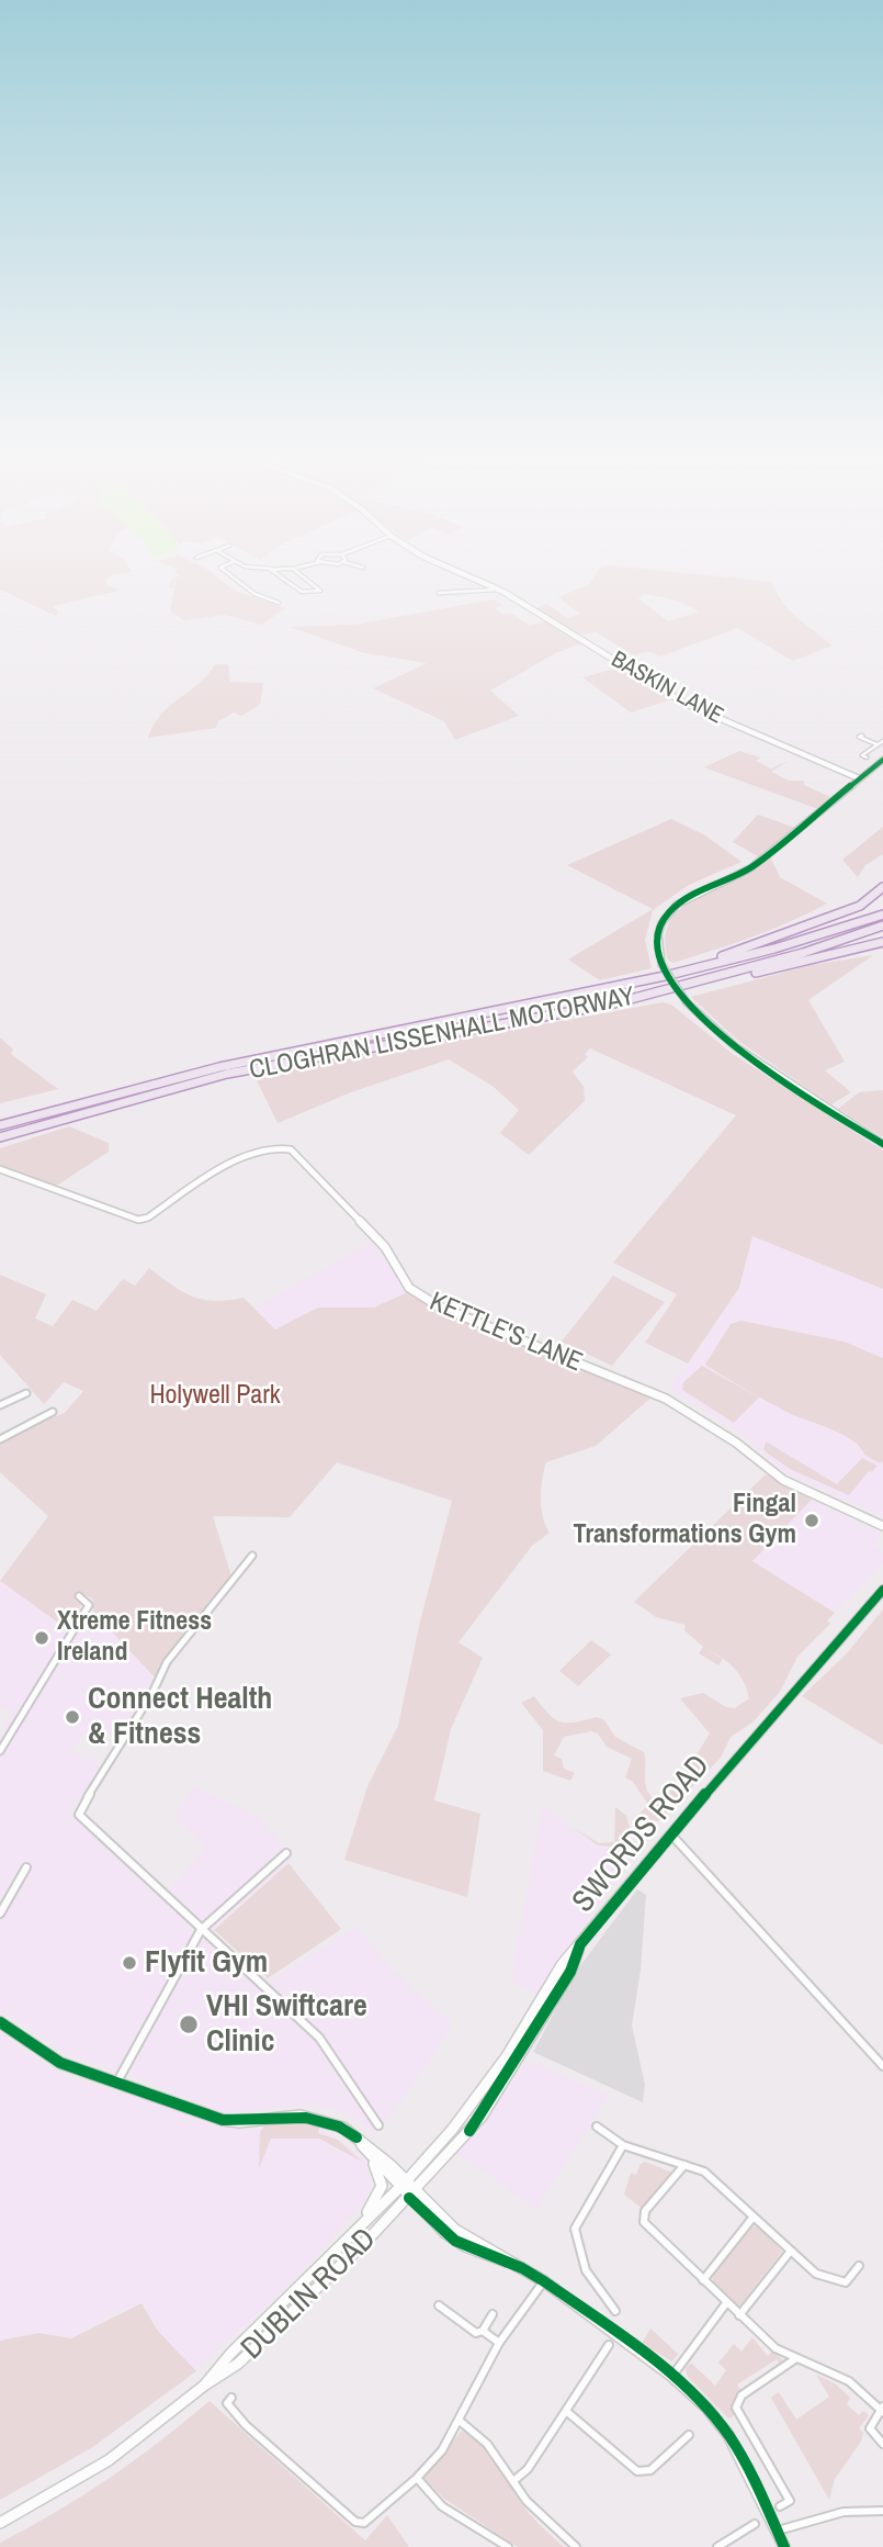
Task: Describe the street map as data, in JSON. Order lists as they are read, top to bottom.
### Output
{
  "streets": {
    "highway": ["CLOGHRAN LISSENHALL MOTORWAY"],
    "street": [
      "BASKIN LANE",
      "KETTLE'S LANE",
      "SWORDS ROAD",
      "DUBLIN ROAD"
    ]
  },
  "crossings": [
    ["SWORDS ROAD", "DUBLIN ROAD"]
  ],
  "parks": ["Holywell Park"],
  "places": [
    "Fingal Transformations Gym",
    "Xtreme Fitness Ireland",
    "Connect Health & Fitness",
    "Flyfit Gym",
    "VHI Swiftcare Clinic"
  ]
}
